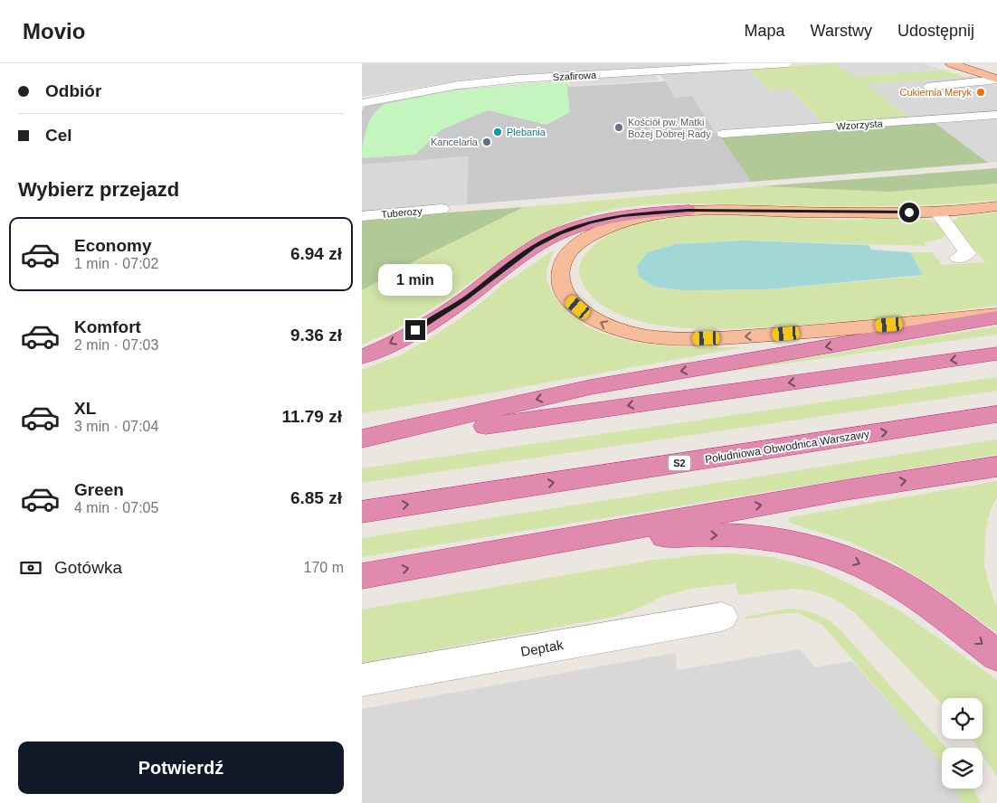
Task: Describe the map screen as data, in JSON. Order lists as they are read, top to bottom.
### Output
{
  "streets": {
    "highway": ["Południowa Obwodnica Warszawy", "S2"],
    "street": [
      "Szafirowa",
      "Wzorzysta",
      "Tuberozy",
      "Deptak"
    ]
  },
  "places": [
    "Cukiernia Meryk",
    "Kościół pw. Matki Bożej Dobrej Rady",
    "Plebania",
    "Kancelaria"
  ],
  "page": {
    "header": "Movio",
    "nav": ["Mapa", "Warstwy", "Udostępnij"],
    "banner": ["Odbiór", "Cel"],
    "heading": "Wybierz przejazd",
    "list": [
      {
        "name": "Economy",
        "note": "1 min · 07:02",
        "value": "6.94 zł"
      },
      {
        "name": "Komfort",
        "note": "2 min · 07:03",
        "value": "9.36 zł"
      },
      {
        "name": "XL",
        "note": "3 min · 07:04",
        "value": "11.79 zł"
      },
      {
        "name": "Green",
        "note": "4 min · 07:05",
        "value": "6.85 zł"
      }
    ],
    "bubble": "1 min",
    "pay": ["Gotówka", "170 m"],
    "buttons": "Potwierdź"
  }
}
